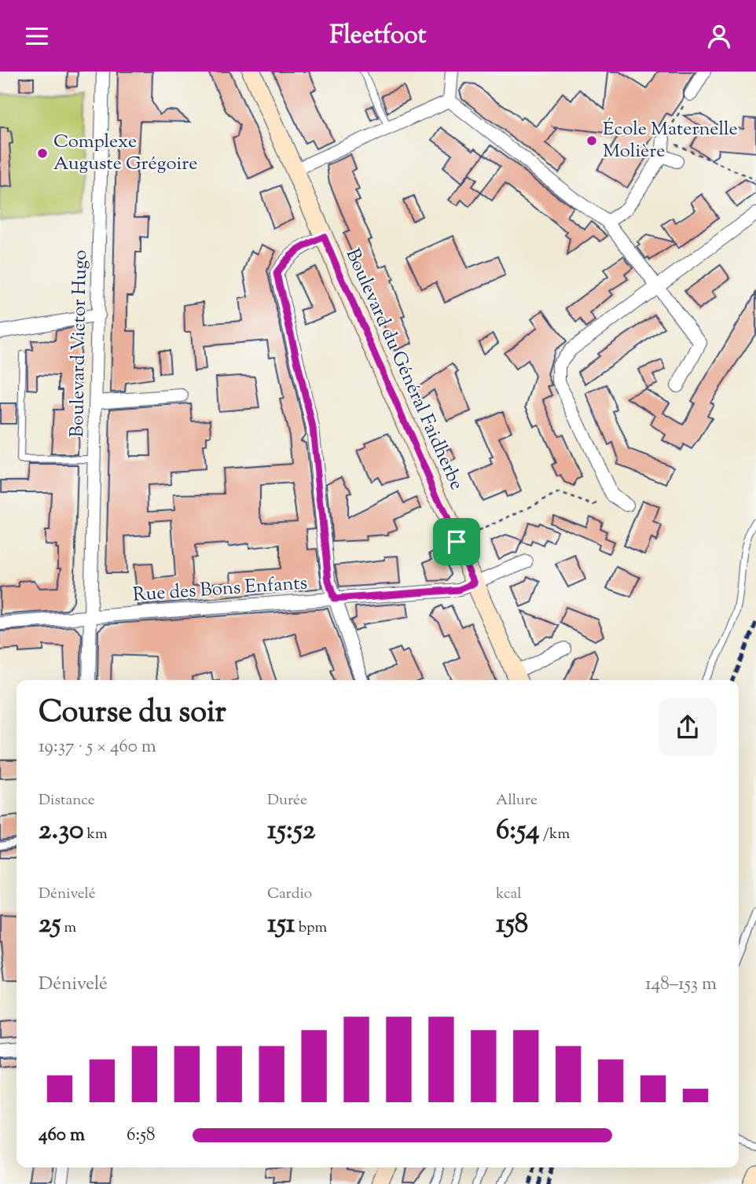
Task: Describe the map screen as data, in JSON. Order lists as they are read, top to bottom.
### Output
{
  "streets": {
    "main road": ["Boulevard du Général Faidherbe"],
    "street": ["Boulevard Victor Hugo", "Rue des Bons Enfants"]
  },
  "crossings": [
    ["Boulevard Victor Hugo", "Rue des Bons Enfants"],
    ["Boulevard du Général Faidherbe", "Rue des Bons Enfants"]
  ],
  "places": ["École Maternelle Molière", "Complexe Auguste Grégoire"],
  "page": {
    "header": "Fleetfoot",
    "heading": ["Course du soir", "19:37 · 5 × 460 m"],
    "stats": [
      ["Distance", "2.30 km"],
      ["Durée", "15:52"],
      ["Allure", "6:54 /km"],
      ["Dénivelé", "25 m"],
      ["Cardio", "151 bpm"],
      ["kcal", "158"]
    ],
    "chart": ["Dénivelé", "148–153 m"],
    "list": [
      {
        "name": "460 m",
        "note": "6:58"
      }
    ]
  }
}
